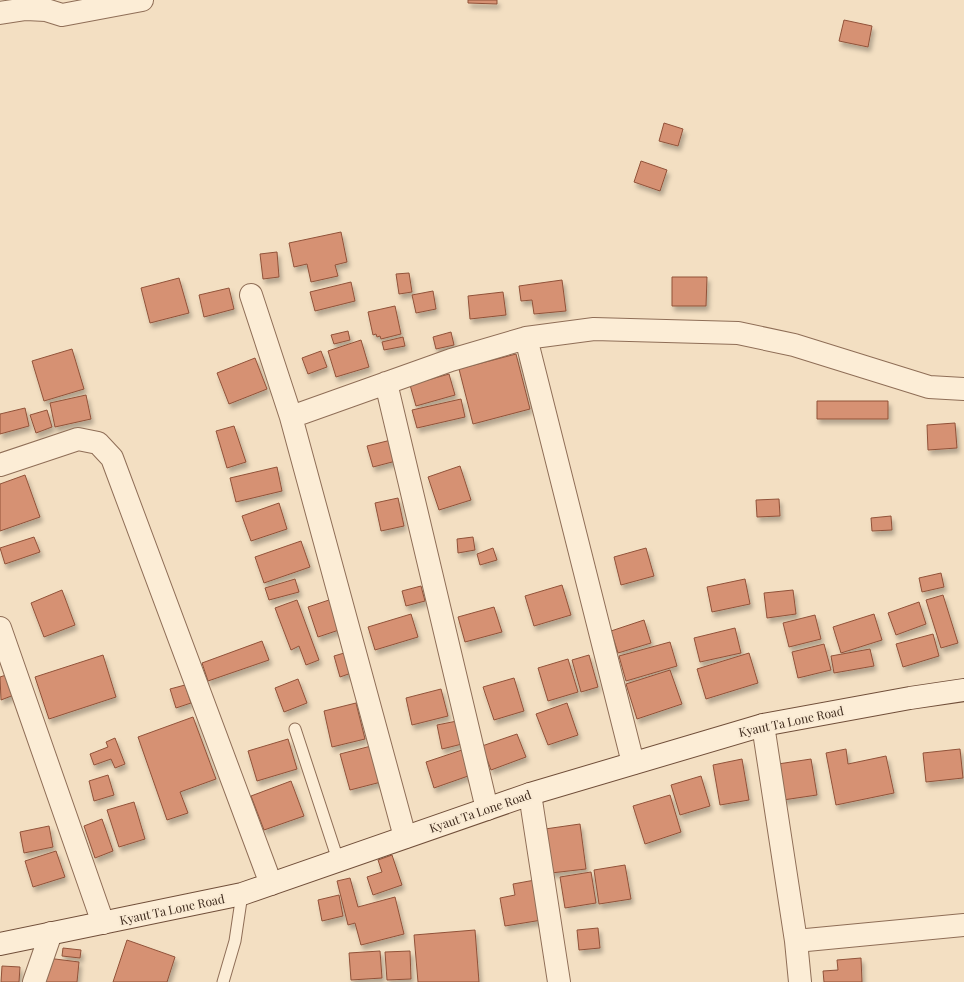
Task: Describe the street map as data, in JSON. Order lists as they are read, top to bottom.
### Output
{
  "streets": {
    "street": ["Kyaut Ta Lone Road"]
  }
}
